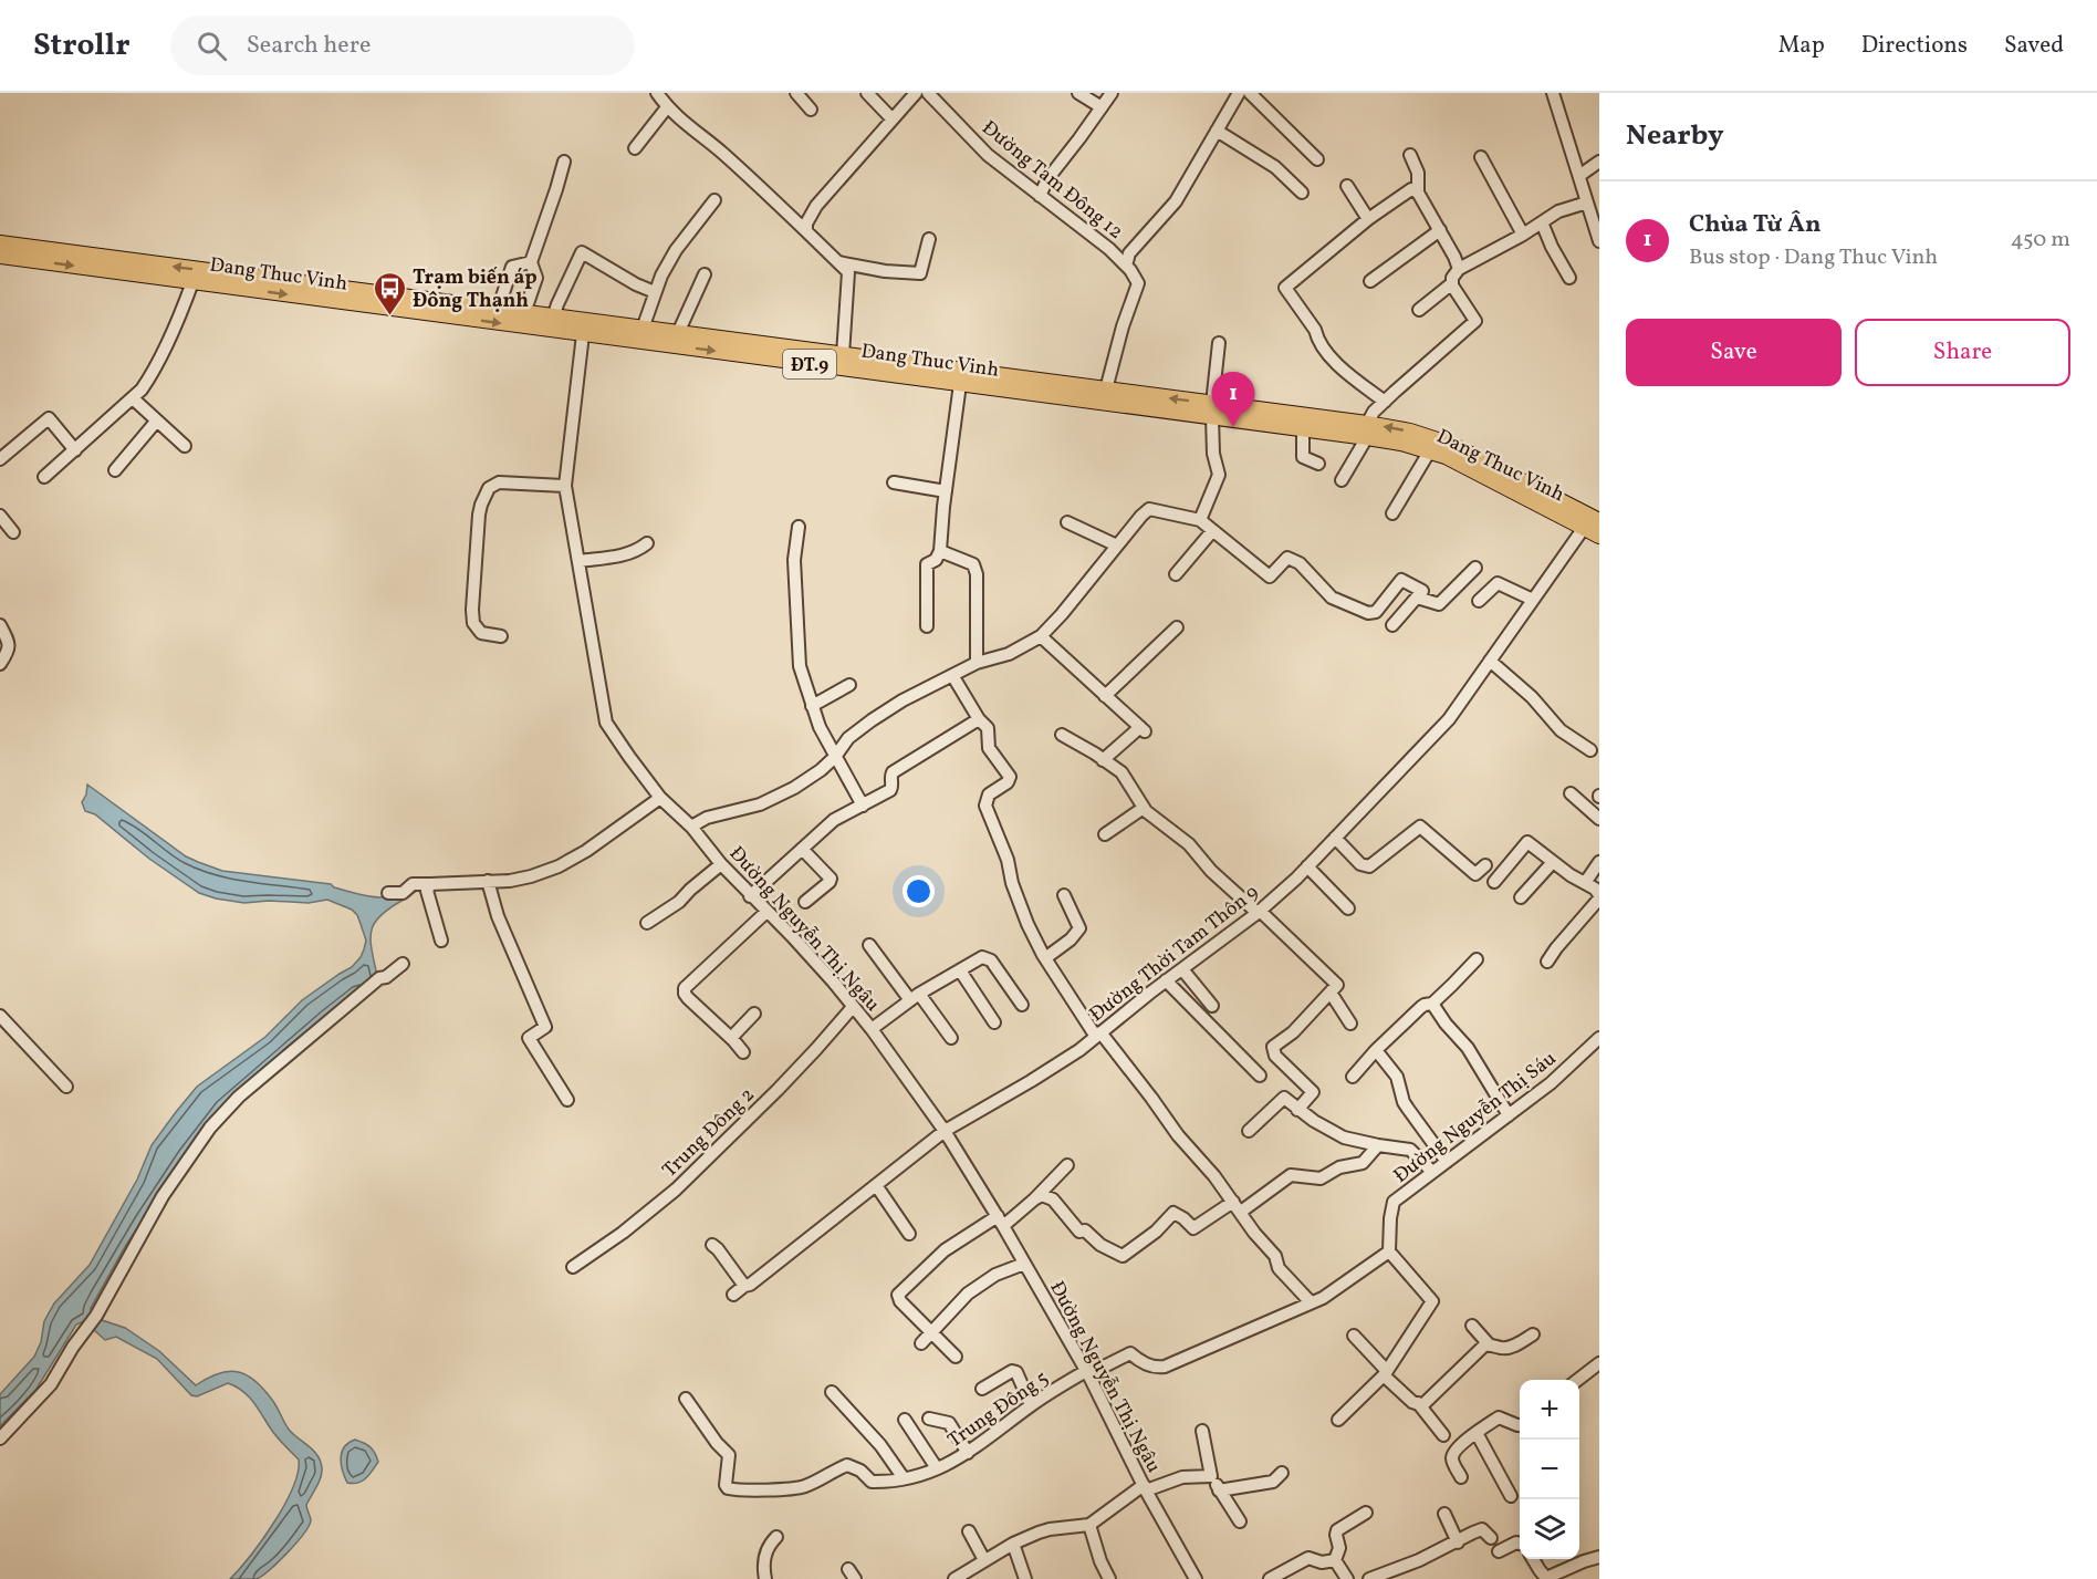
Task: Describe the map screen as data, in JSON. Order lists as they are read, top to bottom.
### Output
{
  "streets": {
    "main road": ["Dang Thuc Vinh", "ĐT.9"],
    "street": [
      "Đường Tam Đông 12",
      "Đường Nguyễn Thị Ngâu",
      "Đường Thời Tam Thôn 9",
      "Đường Nguyễn Thị Sáu",
      "Trung Đông 2",
      "Trung Đông 5"
    ]
  },
  "crossings": [
    ["Dang Thuc Vinh", "Đường Nguyễn Thị Ngâu"],
    ["Dang Thuc Vinh", "Đường Thời Tam Thôn 9"],
    ["Đường Nguyễn Thị Ngâu", "Đường Thời Tam Thôn 9"],
    ["Đường Nguyễn Thị Ngâu", "Trung Đông 2"],
    ["Đường Nguyễn Thị Ngâu", "Trung Đông 5"]
  ],
  "places": {
    "bus stop": ["Trạm biến áp Đông Thạnh"]
  },
  "page": {
    "header": "Strollr",
    "search": "Search here",
    "nav": ["Map", "Directions", "Saved"],
    "heading": "Nearby",
    "list": [
      {
        "mark": "1",
        "name": "Chùa Từ Ân",
        "note": "Bus stop · Dang Thuc Vinh",
        "value": "450 m"
      }
    ],
    "buttons": ["Save", "Share"],
    "pins": "1",
    "map_buttons": ["+", "−"]
  }
}
